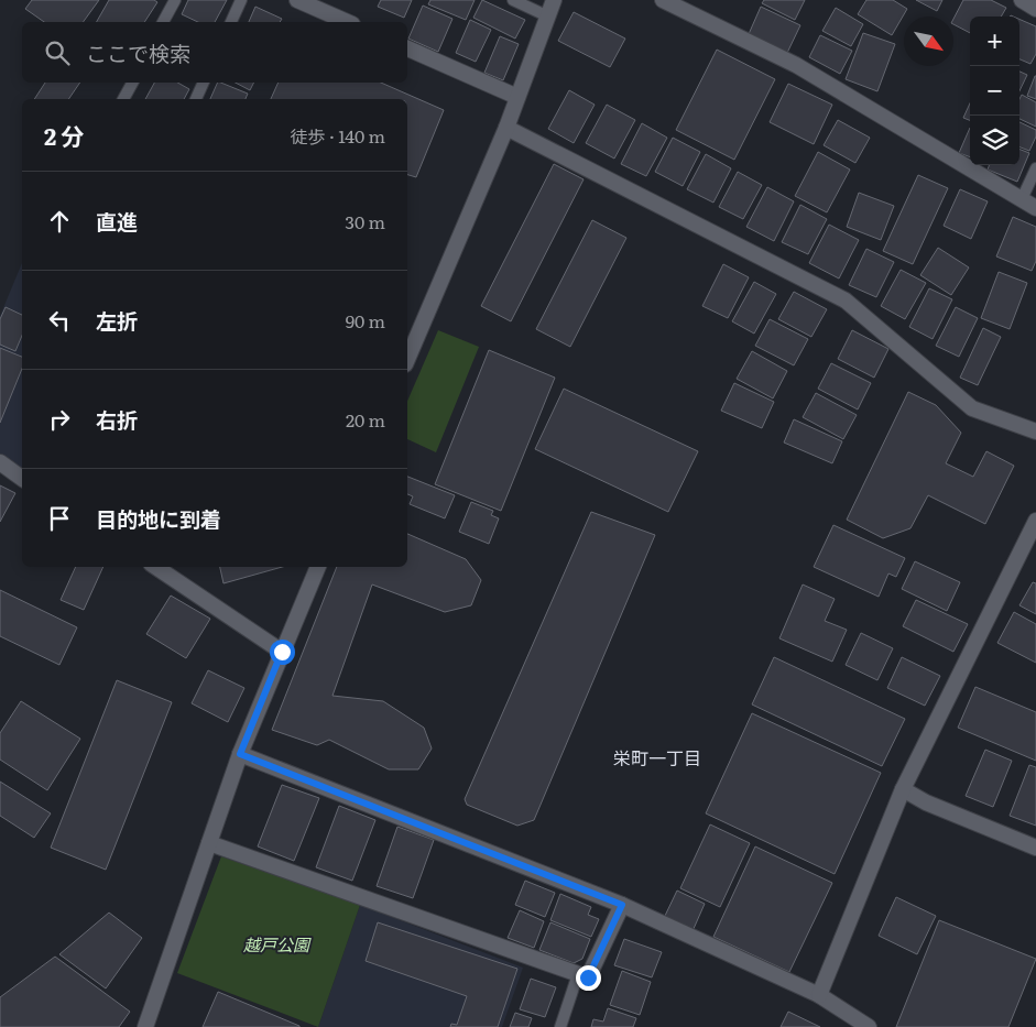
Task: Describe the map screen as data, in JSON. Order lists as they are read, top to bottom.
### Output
{
  "districts": ["栄町一丁目"],
  "parks": ["越戸公園"],
  "north": "bottom right",
  "page": {
    "map_buttons": ["+", "−"],
    "search": "ここで検索",
    "heading": ["2 分", "徒歩 · 140 m"],
    "list": [
      ["直進", "30 m"],
      ["左折", "90 m"],
      ["右折", "20 m"],
      "目的地に到着"
    ]
  }
}
